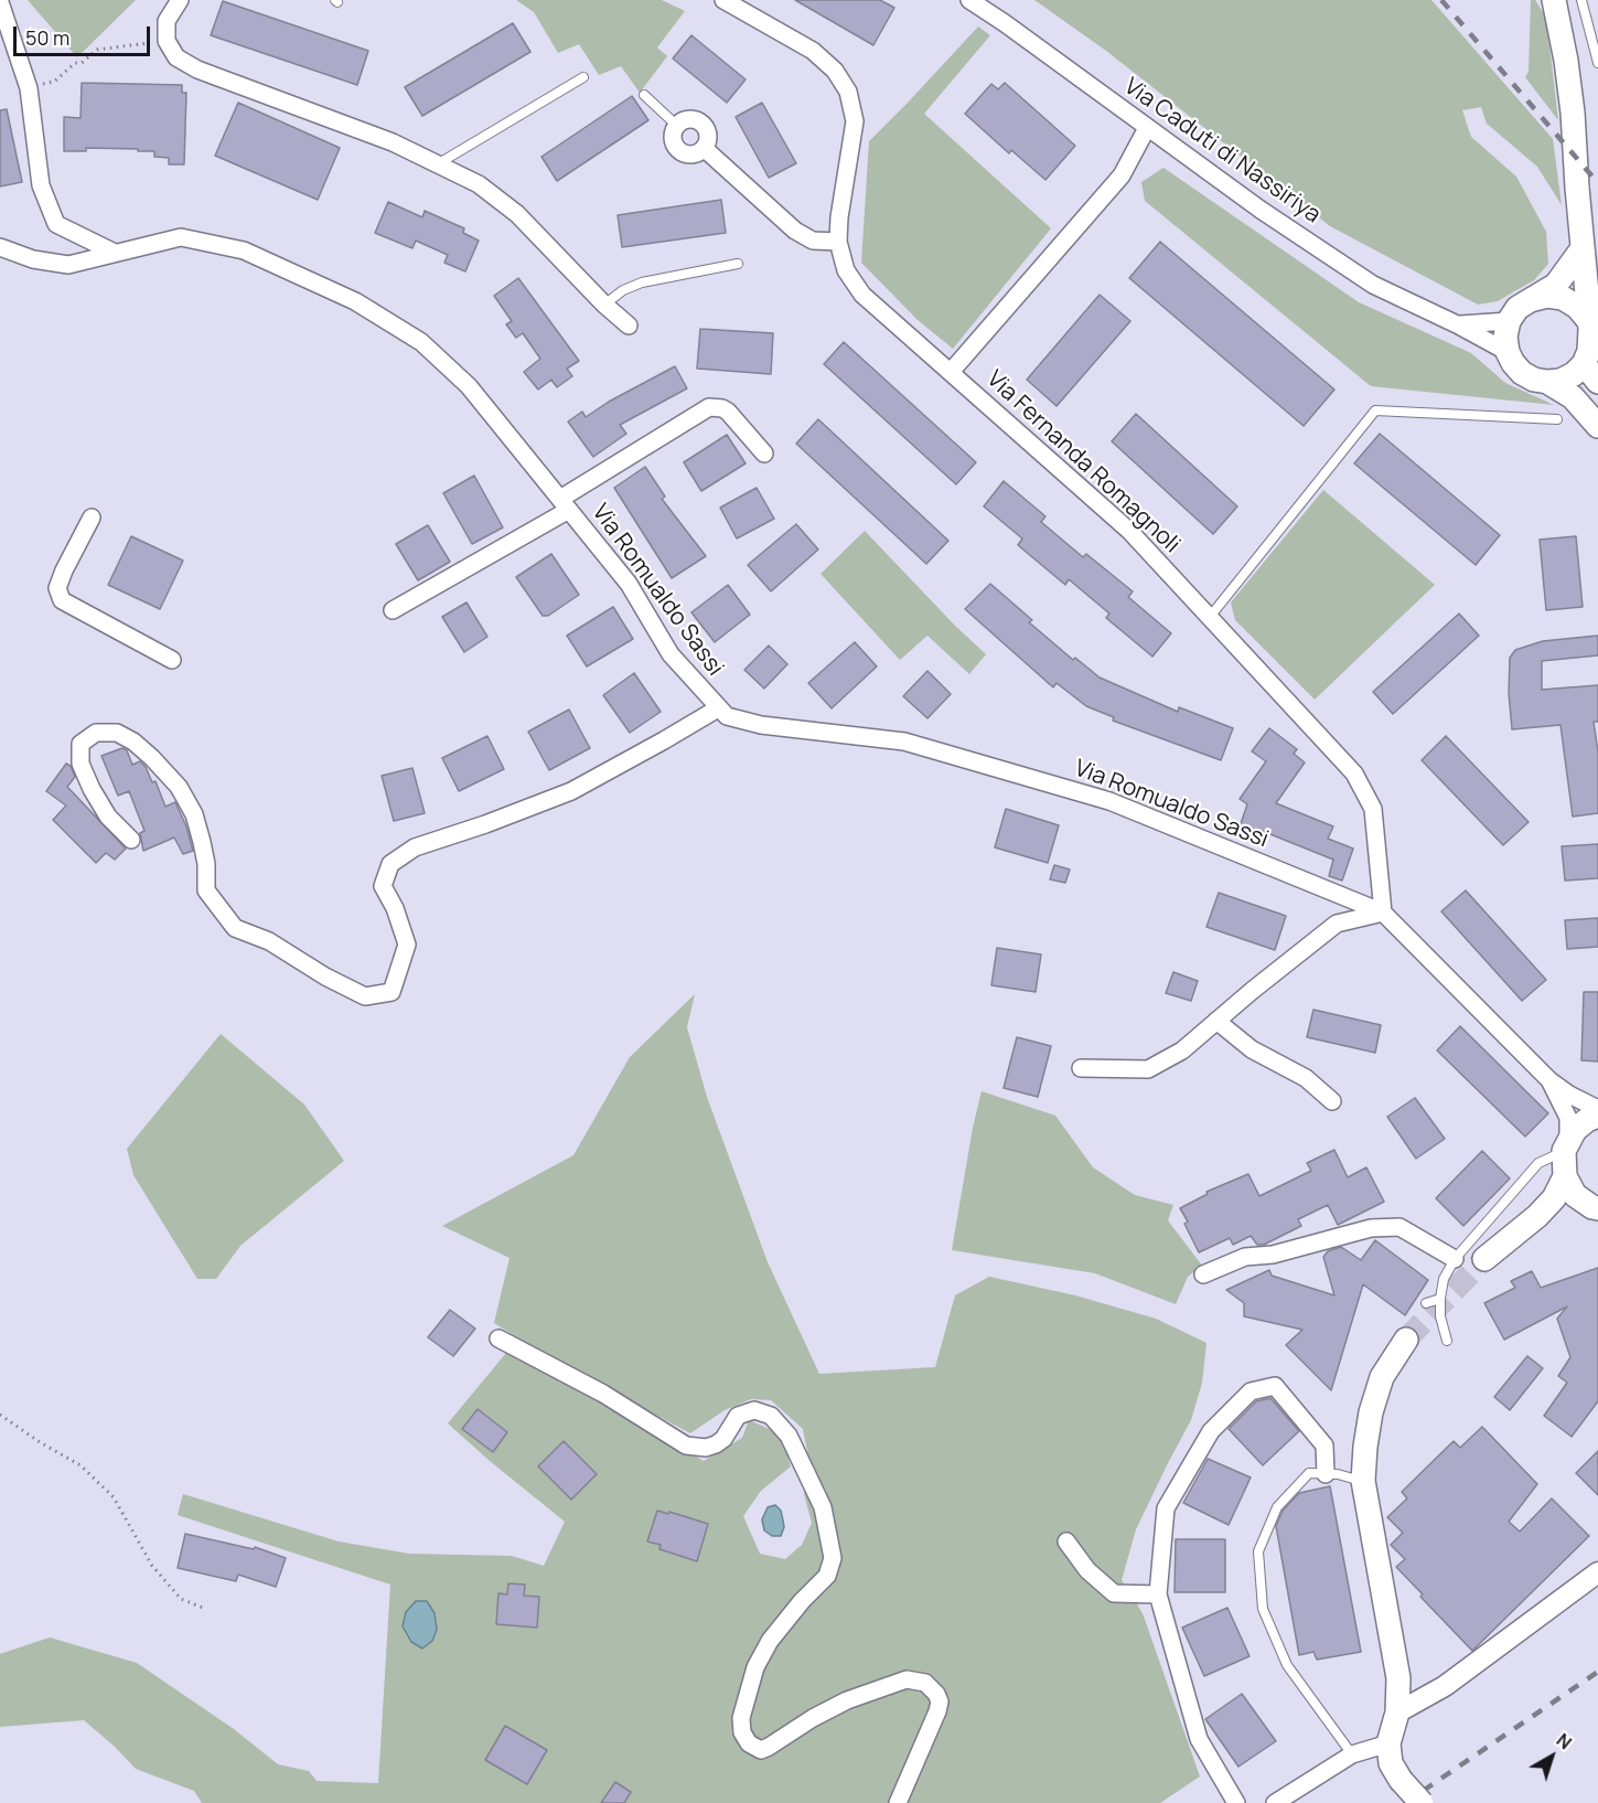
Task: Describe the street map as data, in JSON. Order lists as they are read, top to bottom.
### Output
{
  "streets": {
    "street": ["Via Caduti di Nassiriya", "Via Fernanda Romagnoli", "Via Romualdo Sassi"]
  },
  "crossings": [
    ["Via Caduti di Nassiriya", "Via Fernanda Romagnoli"],
    ["Via Fernanda Romagnoli", "Via Romualdo Sassi"]
  ],
  "scale_bar": "50 m",
  "north": "top right"
}
